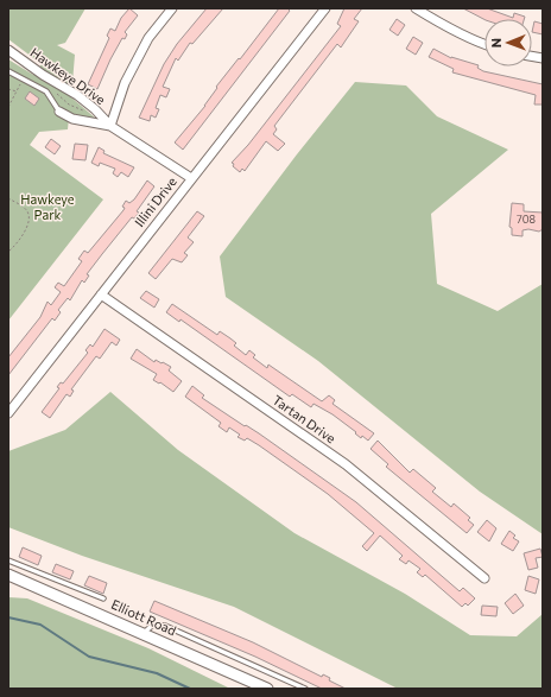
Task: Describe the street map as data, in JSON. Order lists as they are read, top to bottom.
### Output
{
  "streets": {
    "street": [
      "Hawkeye Drive",
      "Illini Drive",
      "Tartan Drive",
      "Elliott Road"
    ]
  },
  "crossings": [
    ["Hawkeye Drive", "Illini Drive"],
    ["Illini Drive", "Tartan Drive"]
  ],
  "parks": ["Hawkeye Park"],
  "house_numbers": ["708"],
  "north": "left"
}
